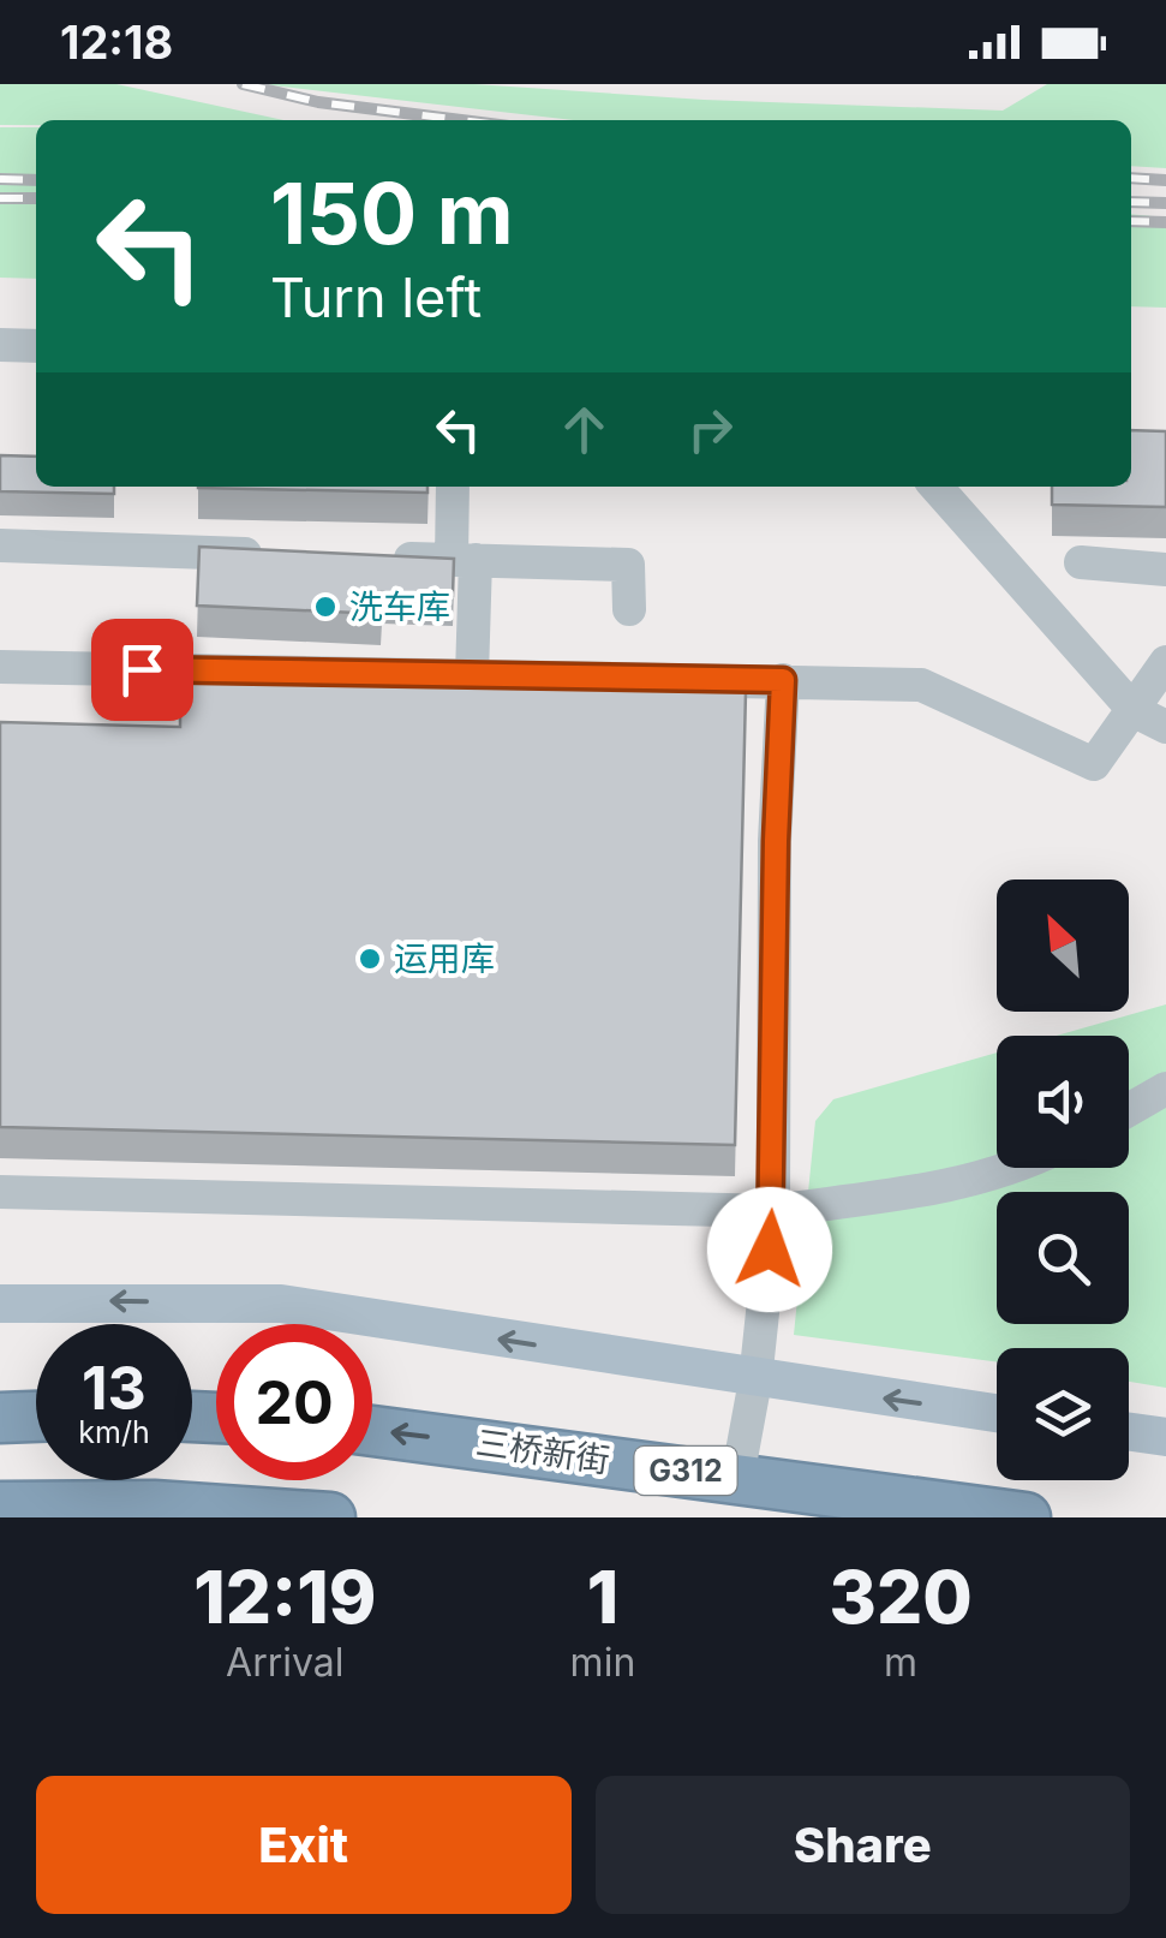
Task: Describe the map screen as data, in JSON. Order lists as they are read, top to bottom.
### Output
{
  "streets": {
    "highway": ["三桥新街", "G312"]
  },
  "one_way": ["三桥新街"],
  "places": ["洗车库", "运用库"],
  "north": "top left",
  "page": {
    "status": "12:18",
    "turn": ["150 m", "Turn left"],
    "speed": "13 km/h",
    "limit": "20",
    "eta": [
      "12:19",
      "Arrival",
      "1",
      "min",
      "320",
      "m"
    ],
    "buttons": ["Exit", "Share"]
  }
}
